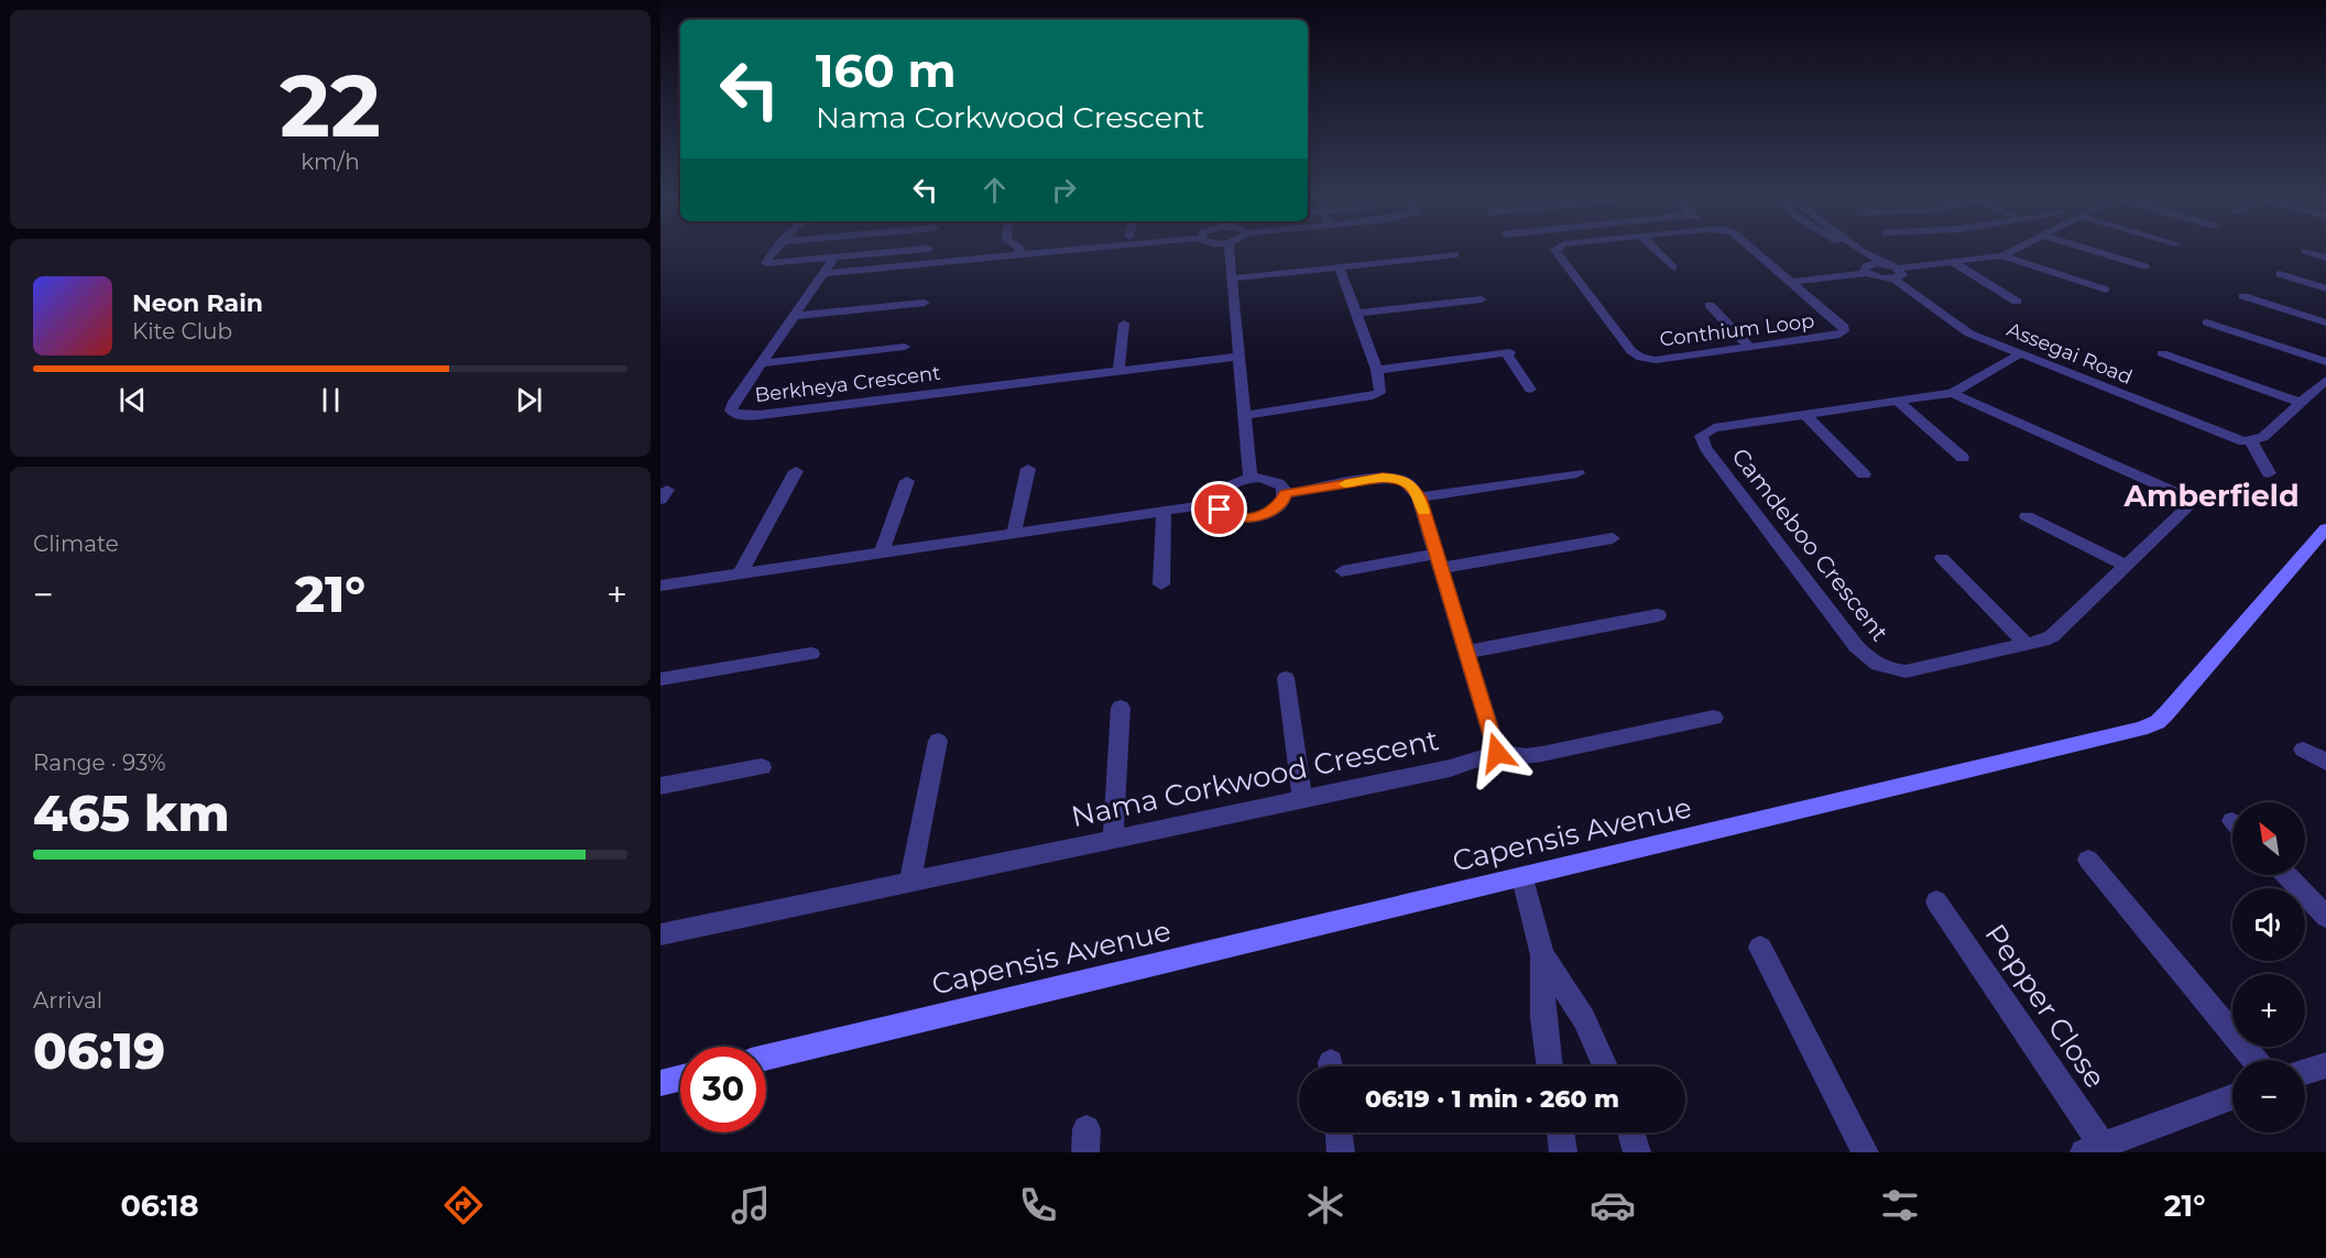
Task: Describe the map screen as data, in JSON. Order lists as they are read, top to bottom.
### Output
{
  "streets": {
    "street": [
      "Conthium Loop",
      "Assegai Road",
      "Berkheya Crescent",
      "Camdeboo Crescent",
      "Nama Corkwood Crescent",
      "Capensis Avenue",
      "Pepper Close"
    ]
  },
  "crossings": [
    ["Conthium Loop", "Assegai Road"],
    ["Assegai Road", "Camdeboo Crescent"]
  ],
  "districts": ["Amberfield"],
  "north": "top left",
  "page": {
    "tile": [
      ["22", "km/h"],
      "Climate",
      ["Range · 93%", "465 km"],
      ["Arrival", "06:19"]
    ],
    "turn": ["160 m", "Nama Corkwood Crescent"],
    "song": ["Neon Rain", "Kite Club"],
    "heat": ["−", "21°", "+"],
    "map_buttons": ["+", "−"],
    "limit": "30",
    "trip": "06:19 · 1 min · 260 m",
    "tabs": ["06:18", "21°"]
  }
}
